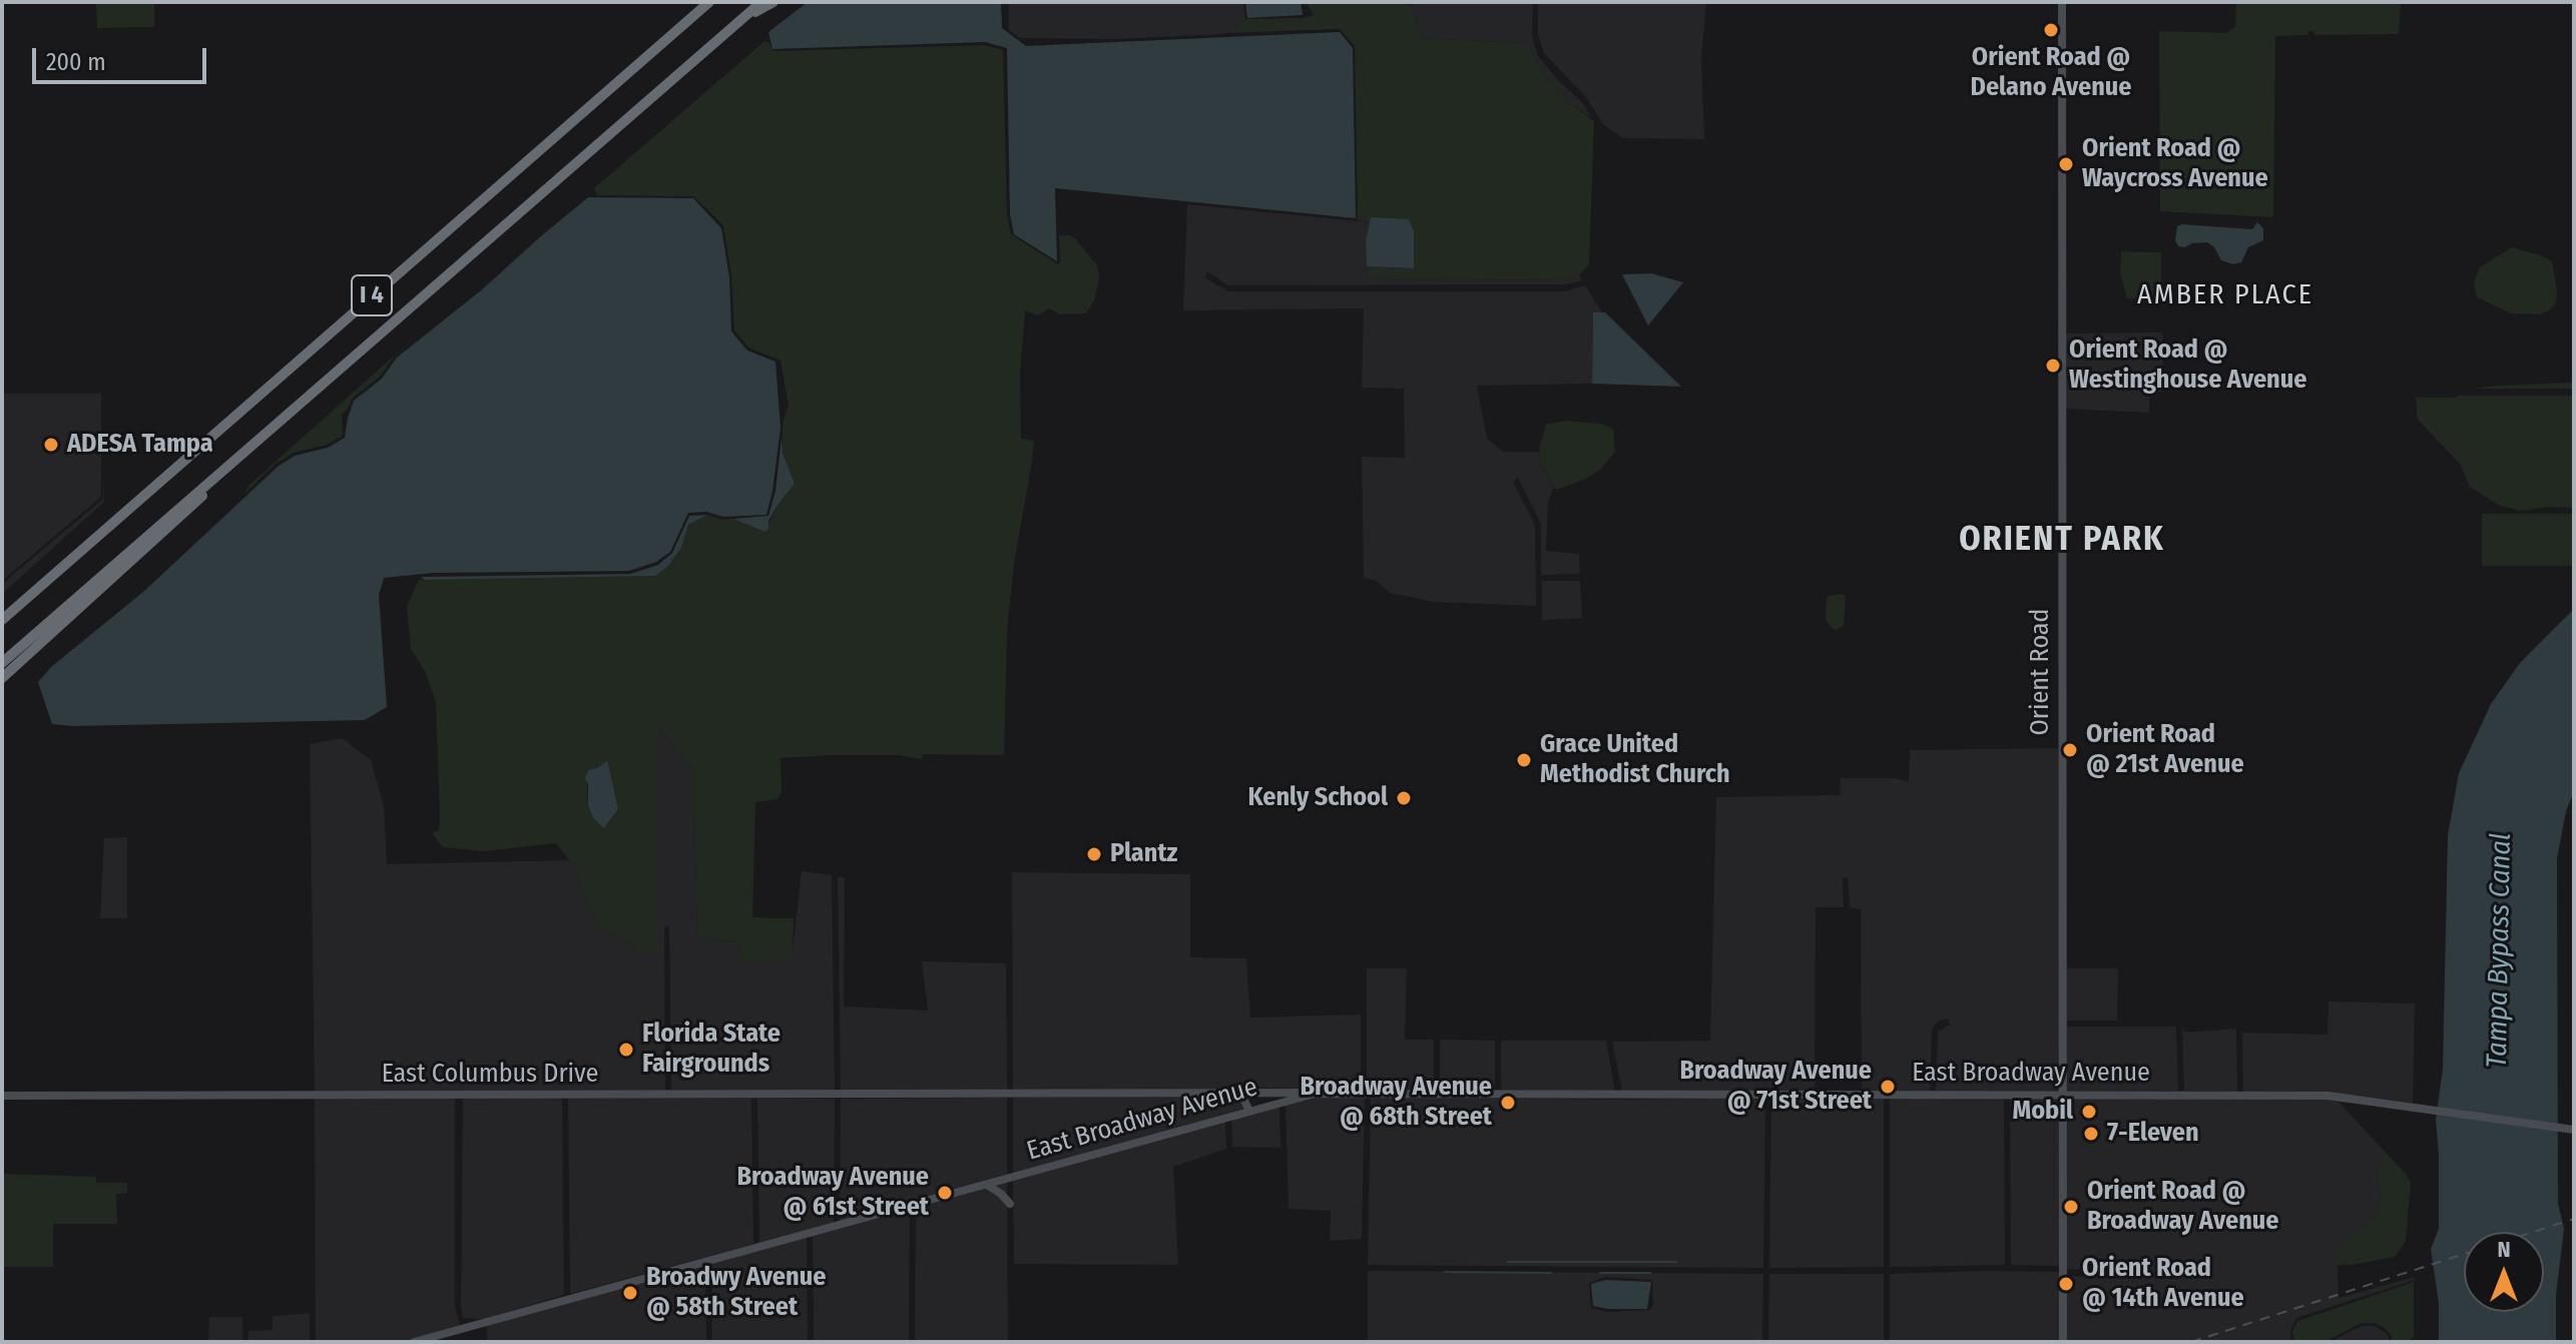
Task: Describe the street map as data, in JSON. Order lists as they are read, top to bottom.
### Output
{
  "streets": {
    "highway": ["I 4"],
    "main road": ["Orient Road", "East Broadway Avenue", "East Columbus Drive"]
  },
  "crossings": [
    ["Orient Road", "East Broadway Avenue"],
    ["East Broadway Avenue", "East Columbus Drive"]
  ],
  "districts": ["AMBER PLACE", "ORIENT PARK"],
  "water": ["Tampa Bypass Canal"],
  "places": [
    "Orient Road @ Delano Avenue",
    "Orient Road @ Waycross Avenue",
    "Orient Road @ Westinghouse Avenue",
    "ADESA Tampa",
    "Orient Road @ 21st Avenue",
    "Grace United Methodist Church",
    "Kenly School",
    "Plantz",
    "Florida State Fairgrounds",
    "Broadway Avenue @ 71st Street",
    "Broadway Avenue @ 68th Street",
    "Mobil",
    "7-Eleven",
    "Broadway Avenue @ 61st Street",
    "Orient Road @ Broadway Avenue",
    "Orient Road @ 14th Avenue",
    "Broadwy Avenue @ 58th Street"
  ],
  "scale_bar": "200 m",
  "north": "top"
}
